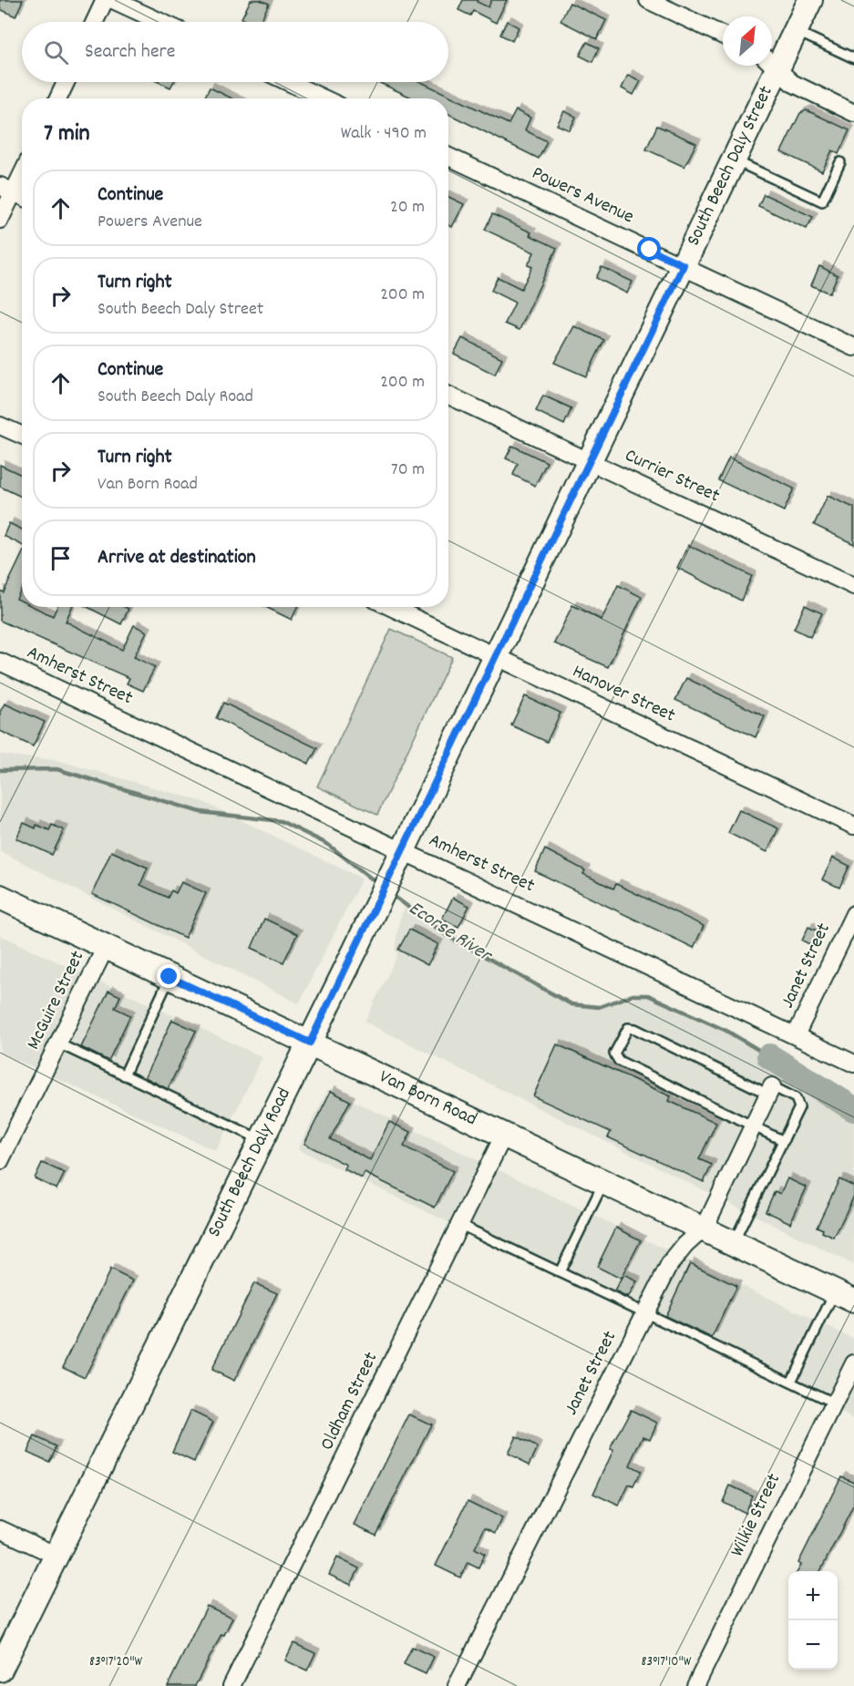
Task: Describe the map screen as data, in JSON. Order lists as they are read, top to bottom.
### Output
{
  "streets": {
    "main road": ["South Beech Daly Street", "Van Born Road", "South Beech Daly Road"],
    "street": [
      "Powers Avenue",
      "Currier Street",
      "Amherst Street",
      "Hanover Street",
      "Janet Street",
      "McGuire Street",
      "Oldham Street",
      "Wilkie Street"
    ]
  },
  "crossings": [
    ["South Beech Daly Street", "Powers Avenue"],
    ["South Beech Daly Street", "Currier Street"],
    ["South Beech Daly Street", "Hanover Street"],
    ["South Beech Daly Street", "South Beech Daly Road"],
    ["Amherst Street", "Janet Street"],
    ["Amherst Street", "South Beech Daly Road"],
    ["Hanover Street", "South Beech Daly Road"],
    ["Janet Street", "Van Born Road"],
    ["McGuire Street", "Van Born Road"],
    ["Van Born Road", "South Beech Daly Road"],
    ["Van Born Road", "Oldham Street"]
  ],
  "water": ["Ecorse River"],
  "north": "top right",
  "page": {
    "search": "Search here",
    "heading": ["7 min", "Walk · 490 m"],
    "list": [
      ["Continue", "Powers Avenue", "20 m"],
      ["Turn right", "South Beech Daly Street", "200 m"],
      ["Continue", "South Beech Daly Road", "200 m"],
      ["Turn right", "Van Born Road", "70 m"],
      "Arrive at destination"
    ],
    "map_buttons": ["+", "−"]
  },
  "coordinates": ["83°17'20\"W", "83°17'10\"W"]
}
